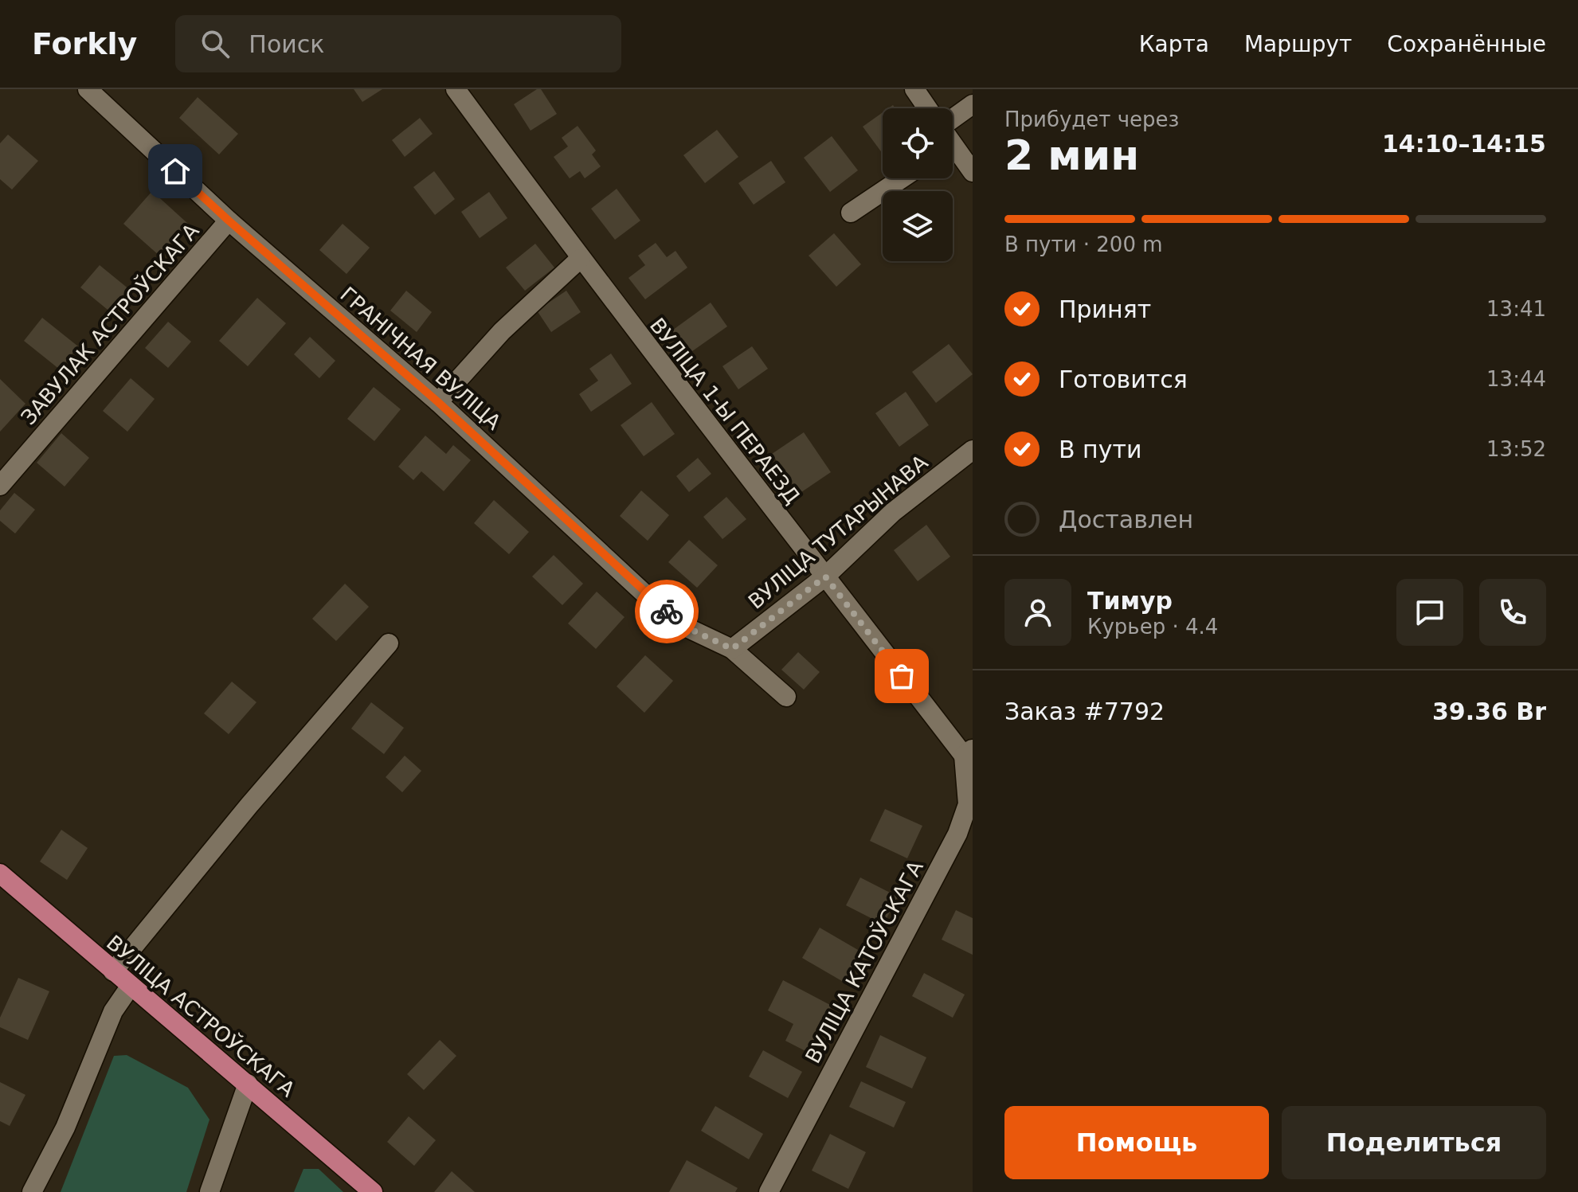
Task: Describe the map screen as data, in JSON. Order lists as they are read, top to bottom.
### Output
{
  "streets": {
    "main road": ["ВУЛІЦА АСТРОЎСКАГА"],
    "street": [
      "ЗАВУЛАК АСТРОЎСКАГА",
      "ГРАНІЧНАЯ ВУЛІЦА",
      "ВУЛІЦА 1-Ы ПЕРАЕЗД",
      "ВУЛІЦА ТУТАРЫНАВА",
      "ВУЛІЦА КАТОЎСКАГА"
    ]
  },
  "crossings": [
    ["ЗАВУЛАК АСТРОЎСКАГА", "ГРАНІЧНАЯ ВУЛІЦА"],
    ["ГРАНІЧНАЯ ВУЛІЦА", "ВУЛІЦА ТУТАРЫНАВА"],
    ["ВУЛІЦА 1-Ы ПЕРАЕЗД", "ВУЛІЦА ТУТАРЫНАВА"],
    ["ВУЛІЦА 1-Ы ПЕРАЕЗД", "ВУЛІЦА КАТОЎСКАГА"]
  ],
  "page": {
    "header": "Forkly",
    "search": "Поиск",
    "nav": ["Карта", "Маршрут", "Сохранённые"],
    "heading": ["2 мин", "Прибудет через", "14:10–14:15"],
    "panel": [
      "Тимур",
      "Курьер · 4.4",
      "Заказ #7792",
      "39.36 Br"
    ],
    "bar": "В пути · 200 m",
    "list": [
      ["Принят", "13:41"],
      ["Готовится", "13:44"],
      ["В пути", "13:52"],
      "Доставлен"
    ],
    "buttons": ["Помощь", "Поделиться"]
  }
}
